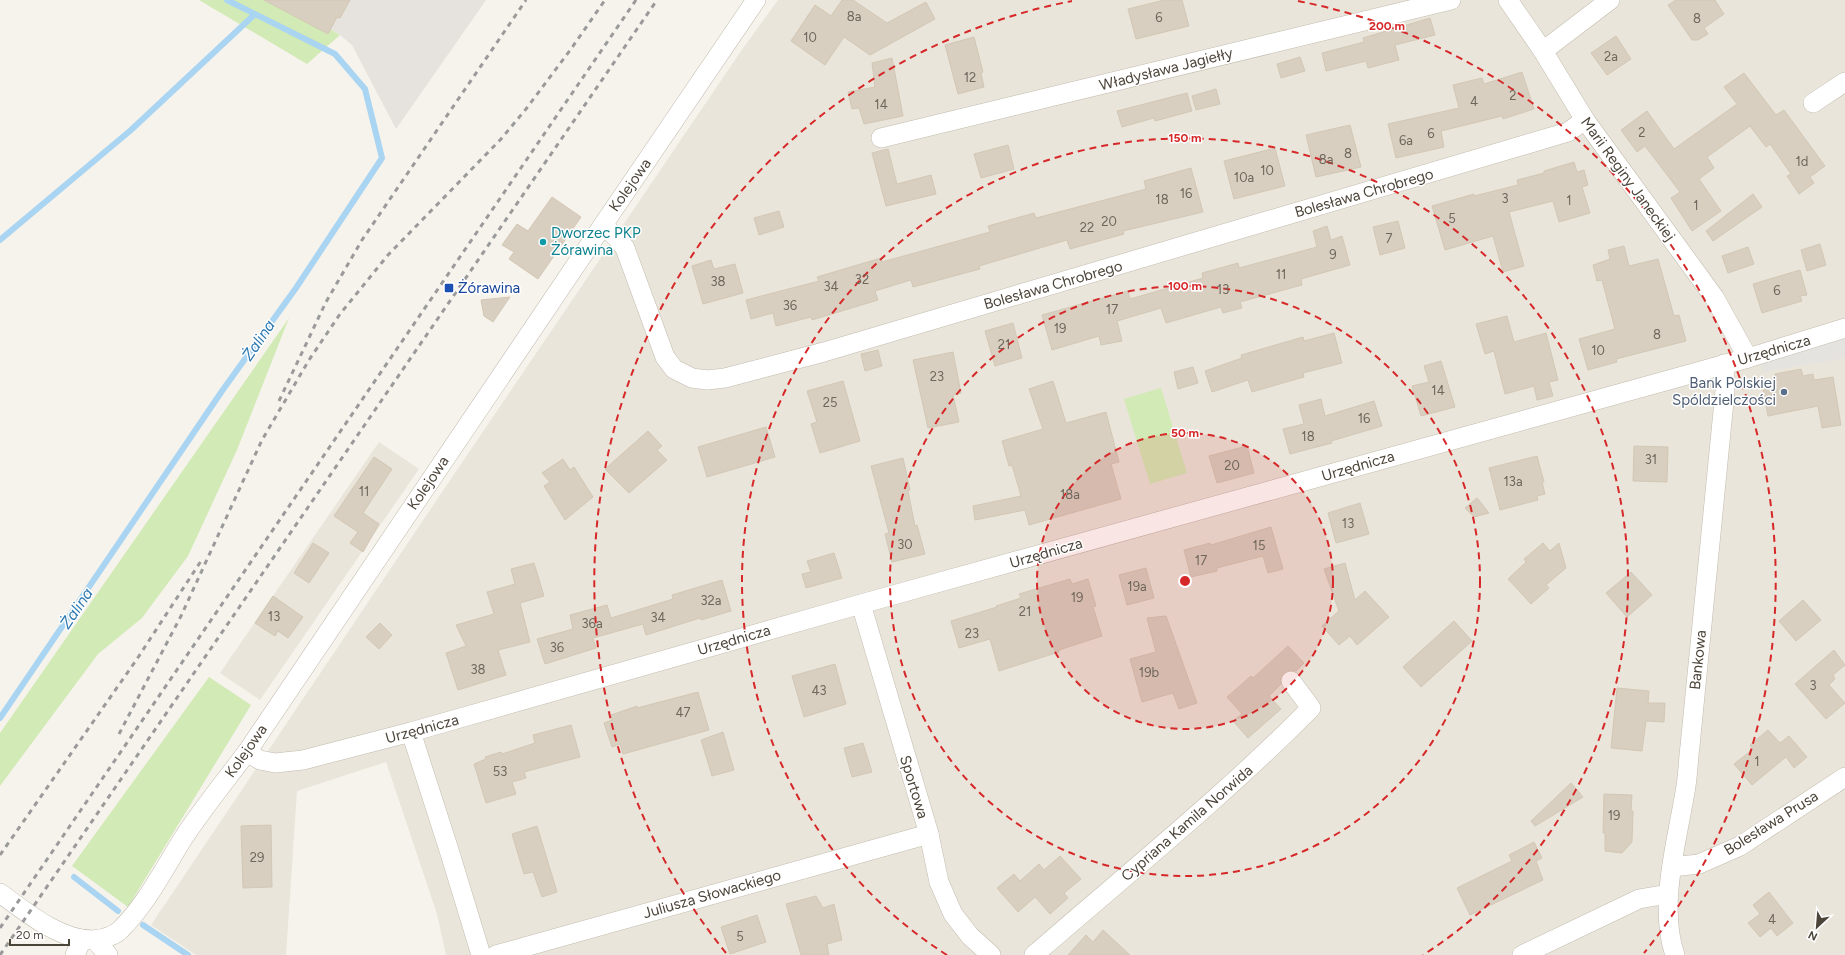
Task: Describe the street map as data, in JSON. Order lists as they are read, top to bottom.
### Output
{
  "streets": {
    "street": [
      "Władysława Jagiełły",
      "Marii Reginy Janeckiej",
      "Kolejowa",
      "Bolesława Chrobrego",
      "Urzędnicza",
      "Bankowa",
      "Sportowa",
      "Cypriana Kamila Norwida",
      "Bolesława Prusa",
      "Juliusza Słowackiego"
    ]
  },
  "crossings": [
    ["Marii Reginy Janeckiej", "Bolesława Chrobrego"],
    ["Marii Reginy Janeckiej", "Urzędnicza"],
    ["Kolejowa", "Bolesława Chrobrego"],
    ["Kolejowa", "Urzędnicza"],
    ["Urzędnicza", "Bankowa"],
    ["Urzędnicza", "Sportowa"],
    ["Bankowa", "Bolesława Prusa"],
    ["Sportowa", "Juliusza Słowackiego"]
  ],
  "water": ["Żalina"],
  "places": {
    "other": ["Dworzec PKP Żórawina", "Bank Polskiej Spóldzielczości"],
    "transit": ["Żórawina"]
  },
  "house_numbers": [
    "8a",
    "6",
    "8",
    "10",
    "2a",
    "12",
    "2",
    "4",
    "14",
    "2",
    "6",
    "6a",
    "8",
    "8a",
    "1d",
    "10",
    "10a",
    "16",
    "3",
    "18",
    "1",
    "1",
    "5",
    "20",
    "22",
    "7",
    "9",
    "11",
    "32",
    "38",
    "34",
    "13",
    "6",
    "36",
    "17",
    "19",
    "8",
    "21",
    "10",
    "23",
    "14",
    "25",
    "16",
    "18",
    "31",
    "20",
    "13a",
    "11",
    "18a",
    "13",
    "30",
    "15",
    "17",
    "19a",
    "19",
    "32a",
    "21",
    "13",
    "34",
    "36a",
    "23",
    "36",
    "38",
    "19b",
    "3",
    "43",
    "47",
    "1",
    "53",
    "19",
    "29",
    "4",
    "5"
  ],
  "scale_bar": "20 m",
  "north": "bottom left",
  "rings": [
    "200 m",
    "150 m",
    "100 m",
    "50 m"
  ]
}
